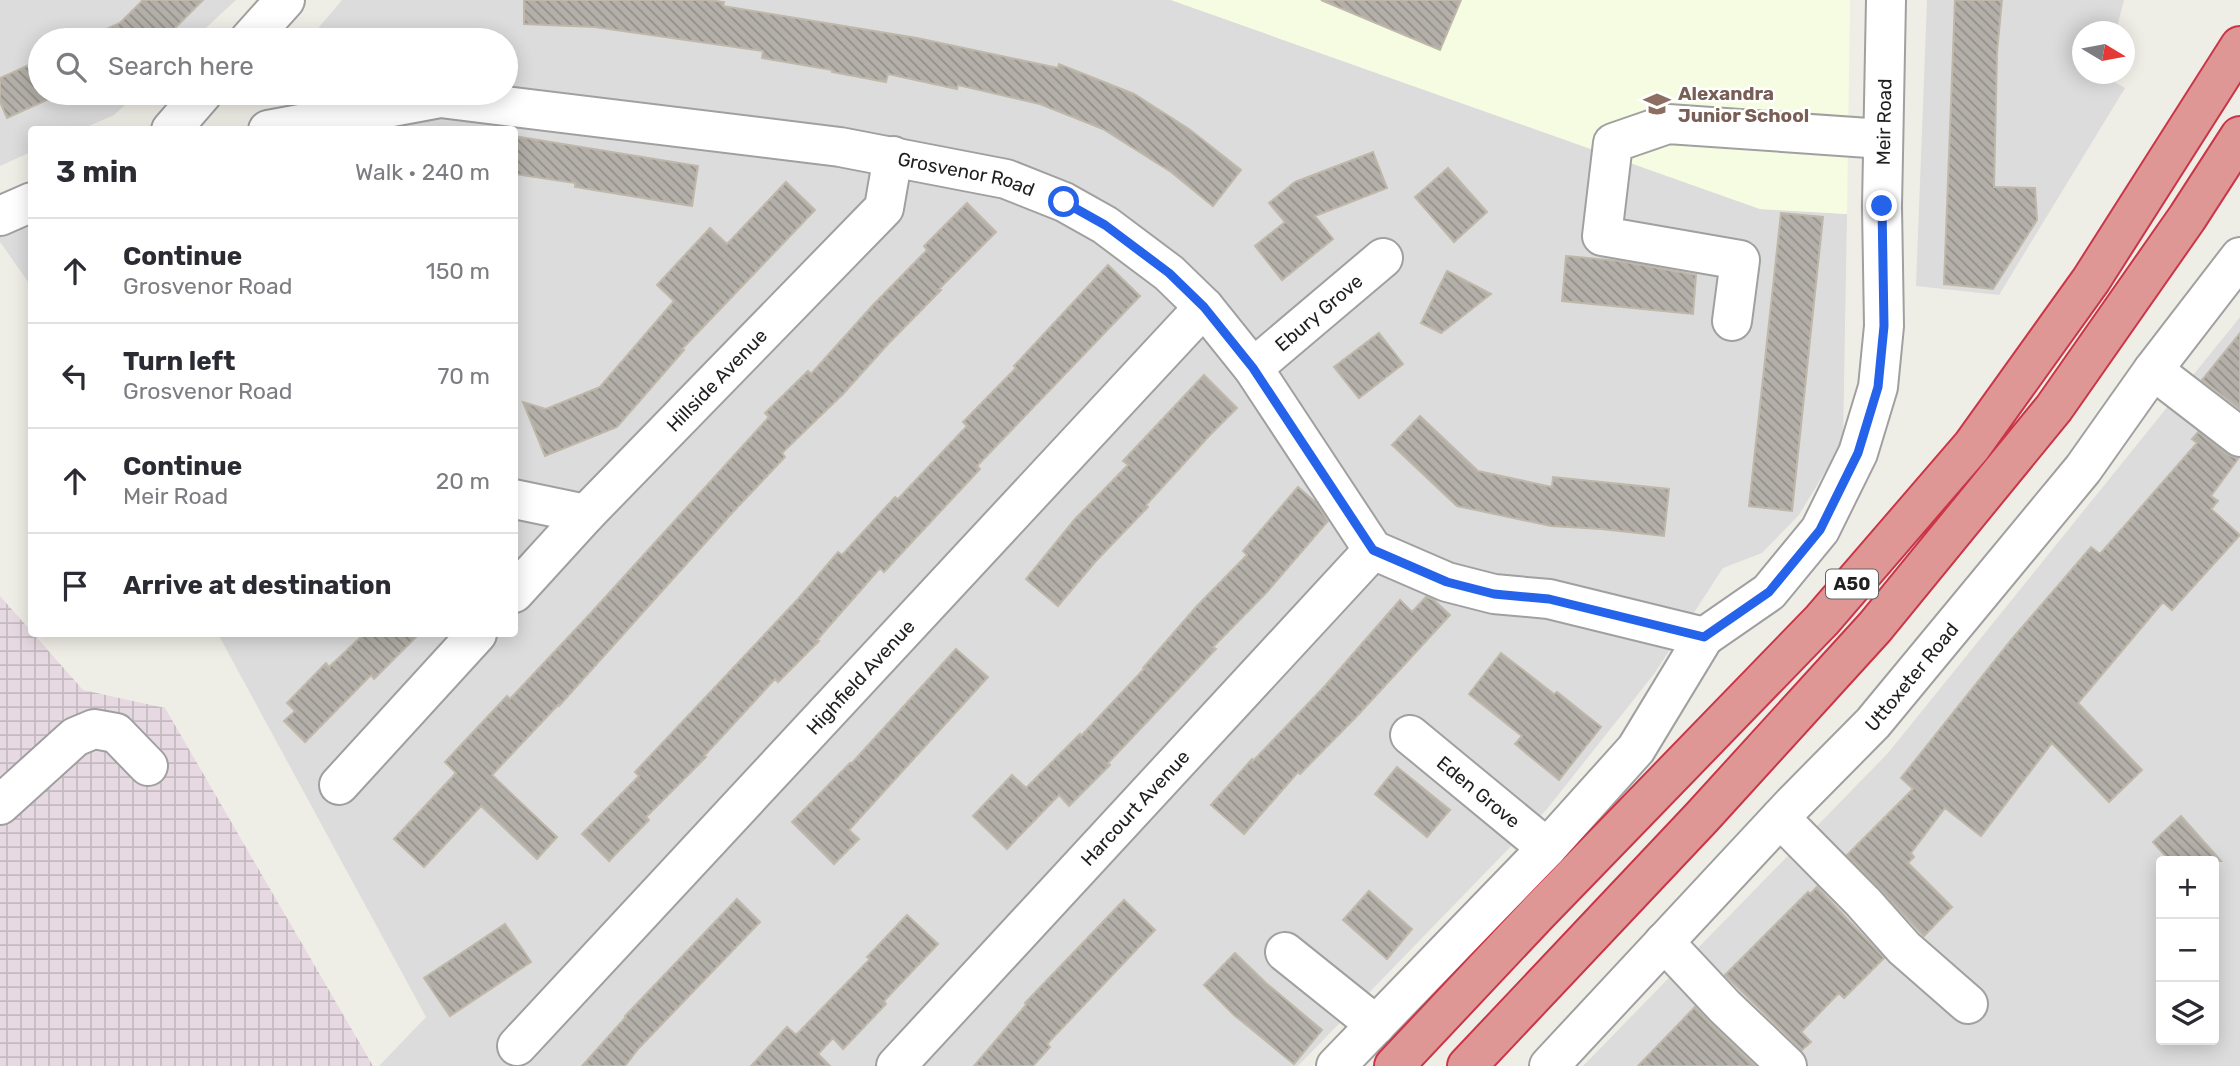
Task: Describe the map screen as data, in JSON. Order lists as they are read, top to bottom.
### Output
{
  "streets": {
    "highway": ["A50"],
    "street": [
      "Meir Road",
      "Grosvenor Road",
      "Ebury Grove",
      "Hillside Avenue",
      "Highfield Avenue",
      "Uttoxeter Road",
      "Eden Grove",
      "Harcourt Avenue"
    ]
  },
  "crossings": [
    ["Grosvenor Road", "Ebury Grove"],
    ["Grosvenor Road", "Hillside Avenue"],
    ["Grosvenor Road", "Highfield Avenue"],
    ["Grosvenor Road", "Harcourt Avenue"]
  ],
  "places": {
    "school or university": ["Alexandra Junior School"]
  },
  "north": "right",
  "page": {
    "search": "Search here",
    "heading": ["3 min", "Walk · 240 m"],
    "list": [
      ["Continue", "Grosvenor Road", "150 m"],
      ["Turn left", "Grosvenor Road", "70 m"],
      ["Continue", "Meir Road", "20 m"],
      "Arrive at destination"
    ],
    "map_buttons": ["+", "−"]
  }
}
